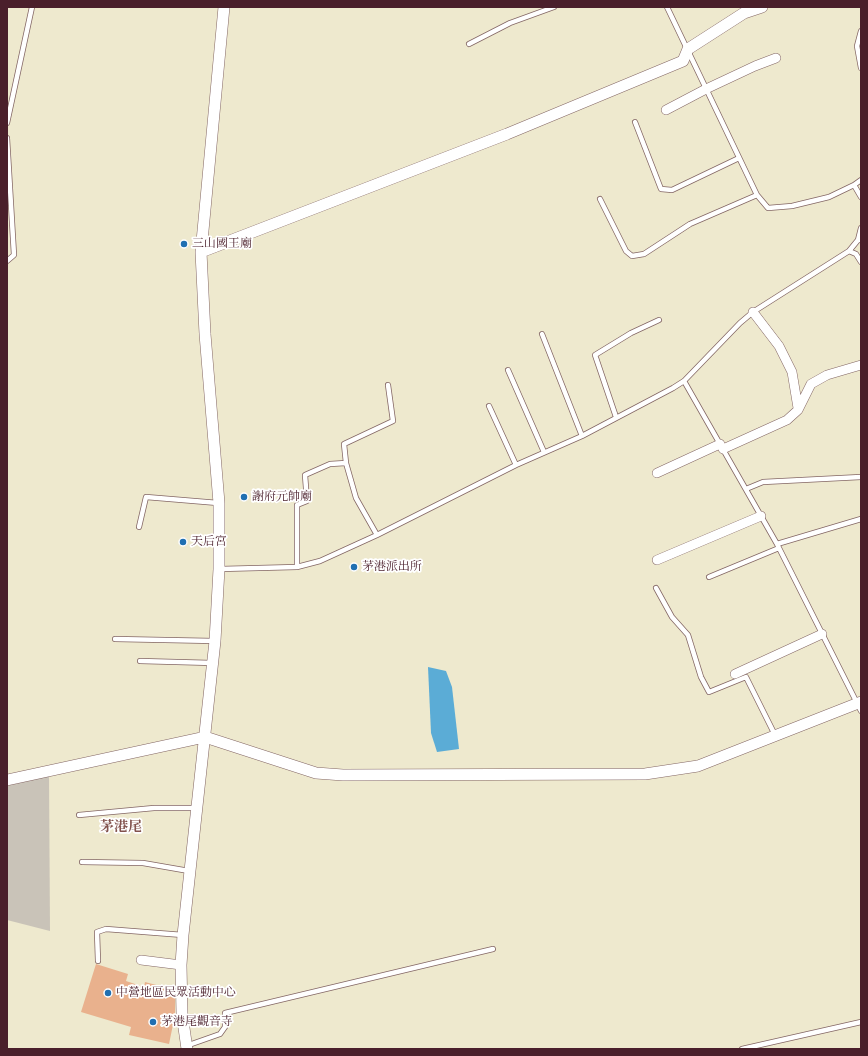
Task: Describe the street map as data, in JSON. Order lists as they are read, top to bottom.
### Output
{
  "districts": ["茅港尾"],
  "places": [
    "三山國王廟",
    "謝府元帥廟",
    "天后宮",
    "茅港派出所",
    "中營地區民眾活動中心",
    "茅港尾觀音寺"
  ]
}
